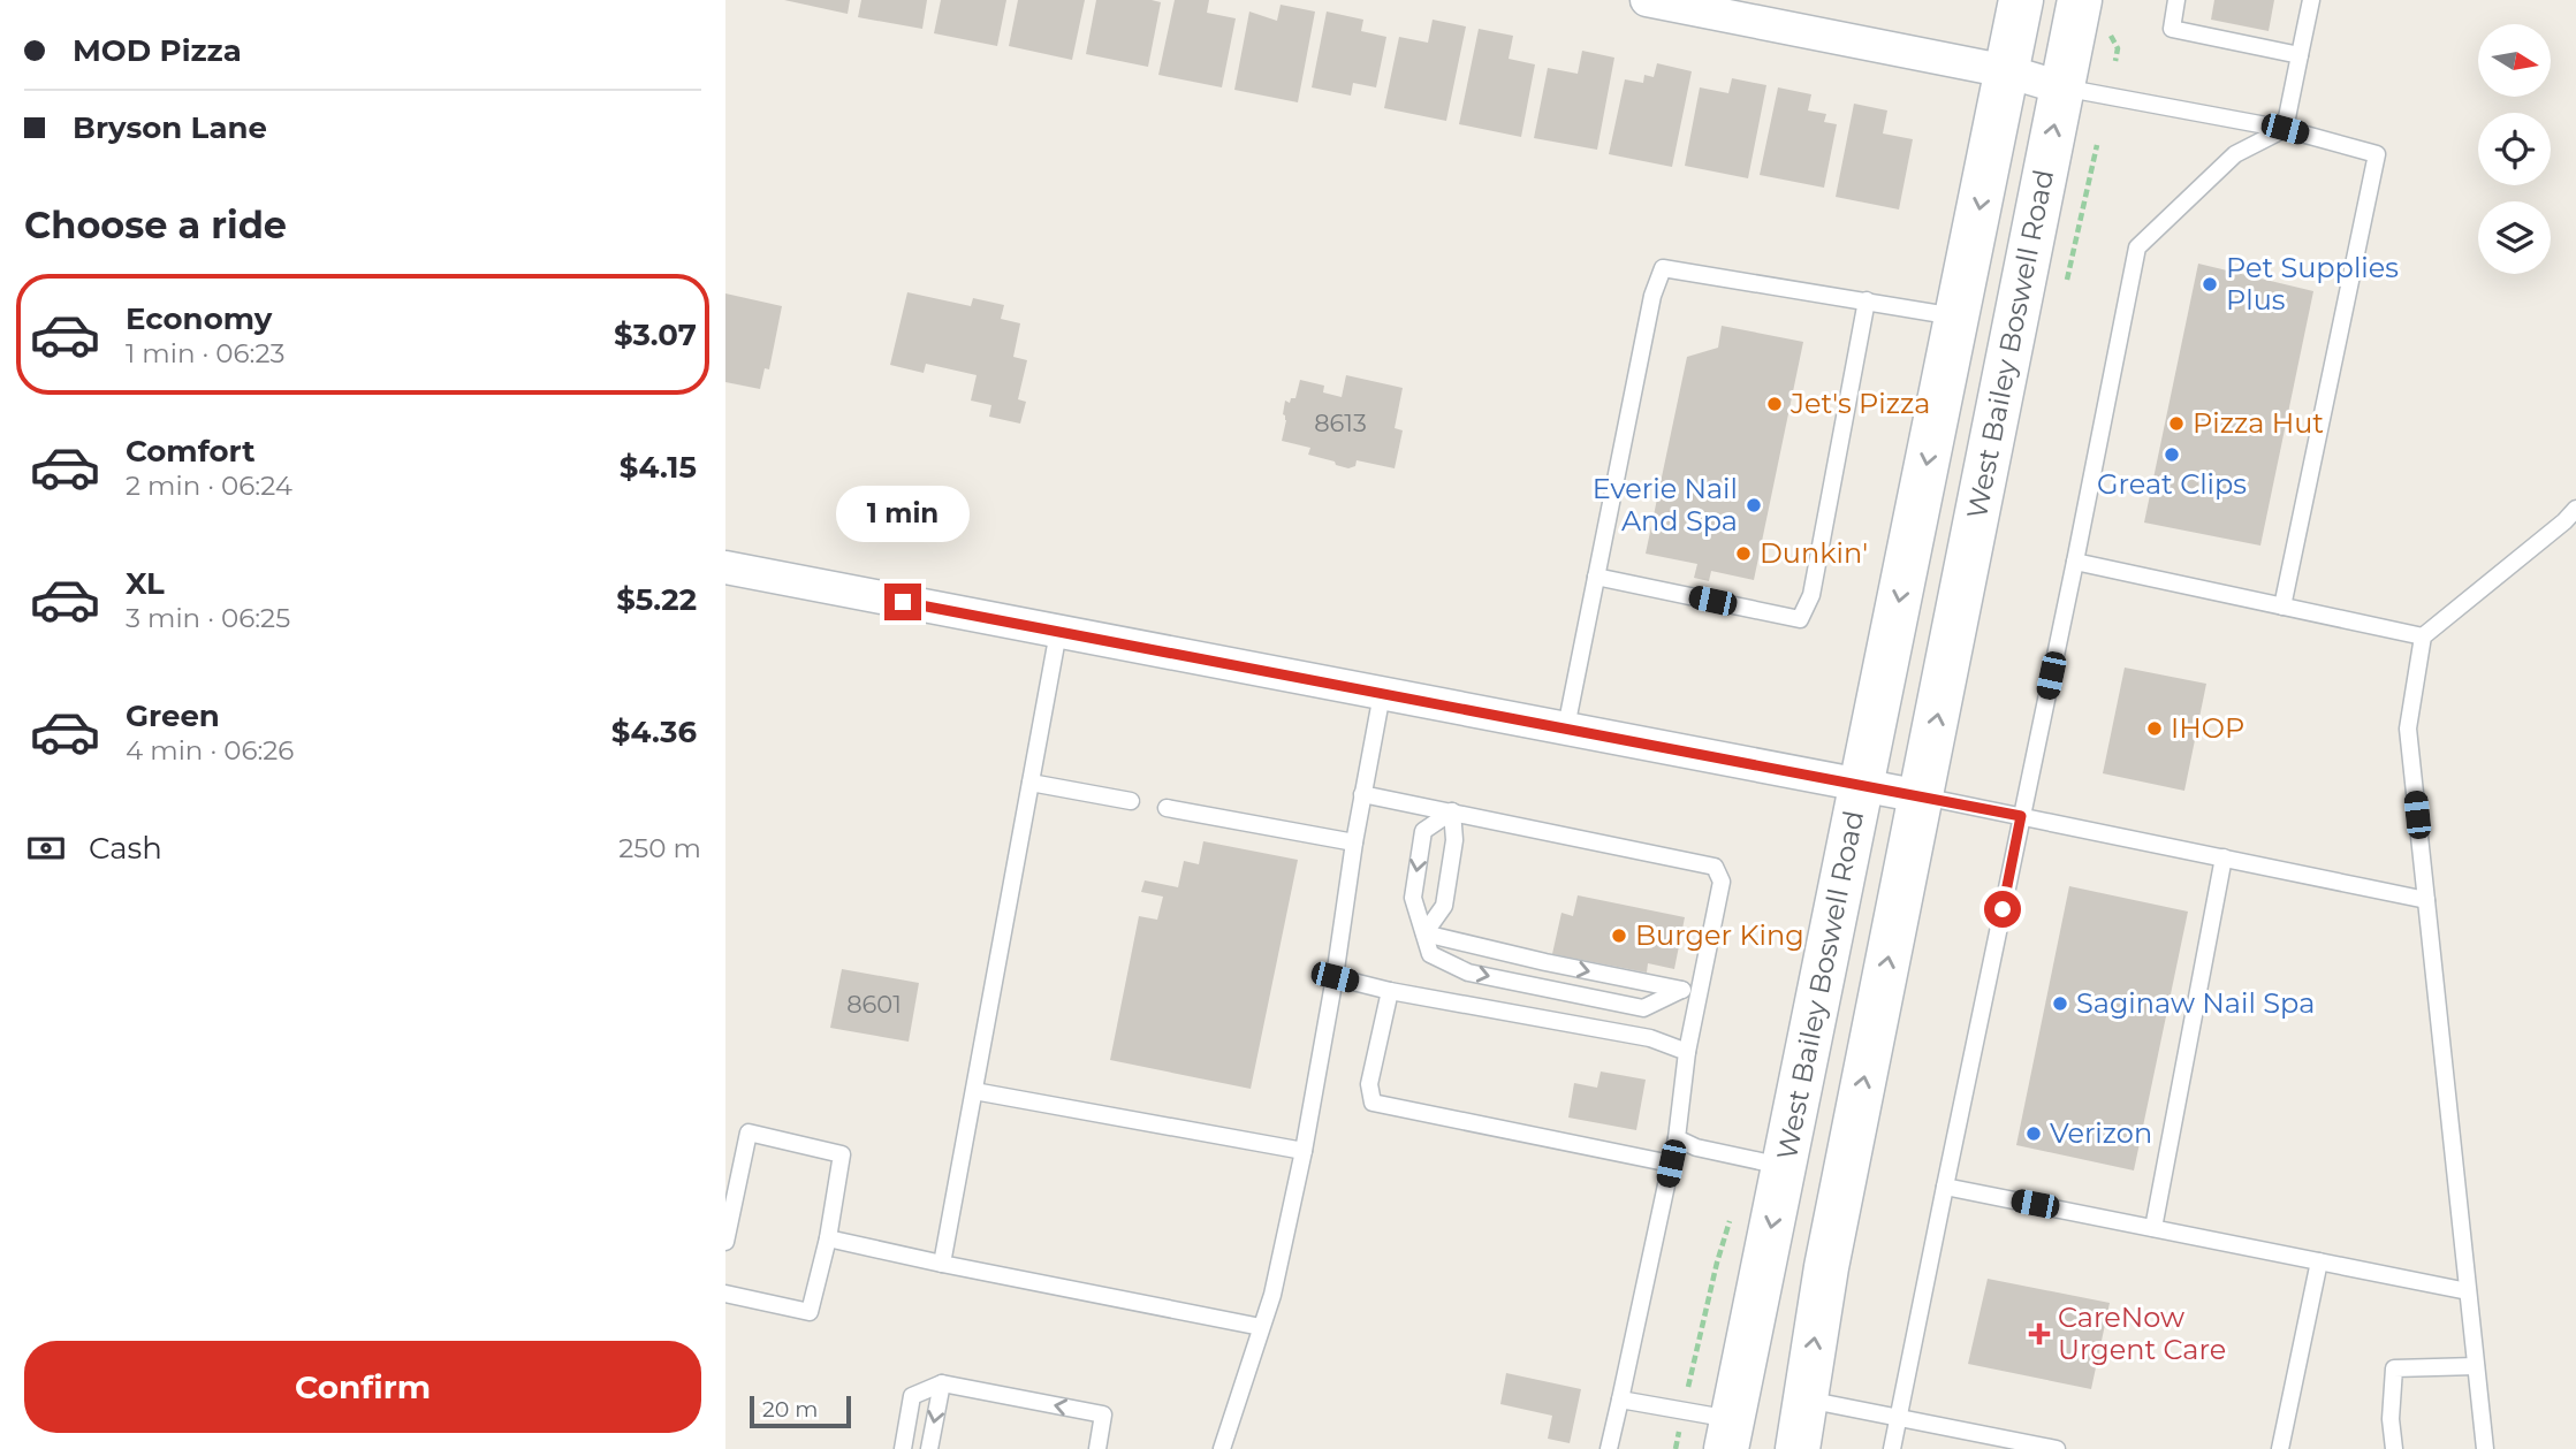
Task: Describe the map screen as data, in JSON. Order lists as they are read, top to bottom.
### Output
{
  "streets": {
    "main road": ["West Bailey Boswell Road"]
  },
  "places": {
    "other": [
      "Pet Supplies Plus",
      "Jet's Pizza",
      "Pizza Hut",
      "Great Clips",
      "Everie Nail And Spa",
      "Dunkin'",
      "IHOP",
      "Burger King",
      "Saginaw Nail Spa",
      "Verizon"
    ],
    "health": ["CareNow Urgent Care"]
  },
  "house_numbers": ["8613", "8601"],
  "scale_bar": "20 m",
  "north": "right",
  "page": {
    "banner": ["MOD Pizza", "Bryson Lane"],
    "heading": "Choose a ride",
    "list": [
      {
        "name": "Economy",
        "note": "1 min · 06:23",
        "value": "$3.07"
      },
      {
        "name": "Comfort",
        "note": "2 min · 06:24",
        "value": "$4.15"
      },
      {
        "name": "XL",
        "note": "3 min · 06:25",
        "value": "$5.22"
      },
      {
        "name": "Green",
        "note": "4 min · 06:26",
        "value": "$4.36"
      }
    ],
    "bubble": "1 min",
    "pay": ["Cash", "250 m"],
    "buttons": "Confirm",
    "scale": "20 m"
  }
}
